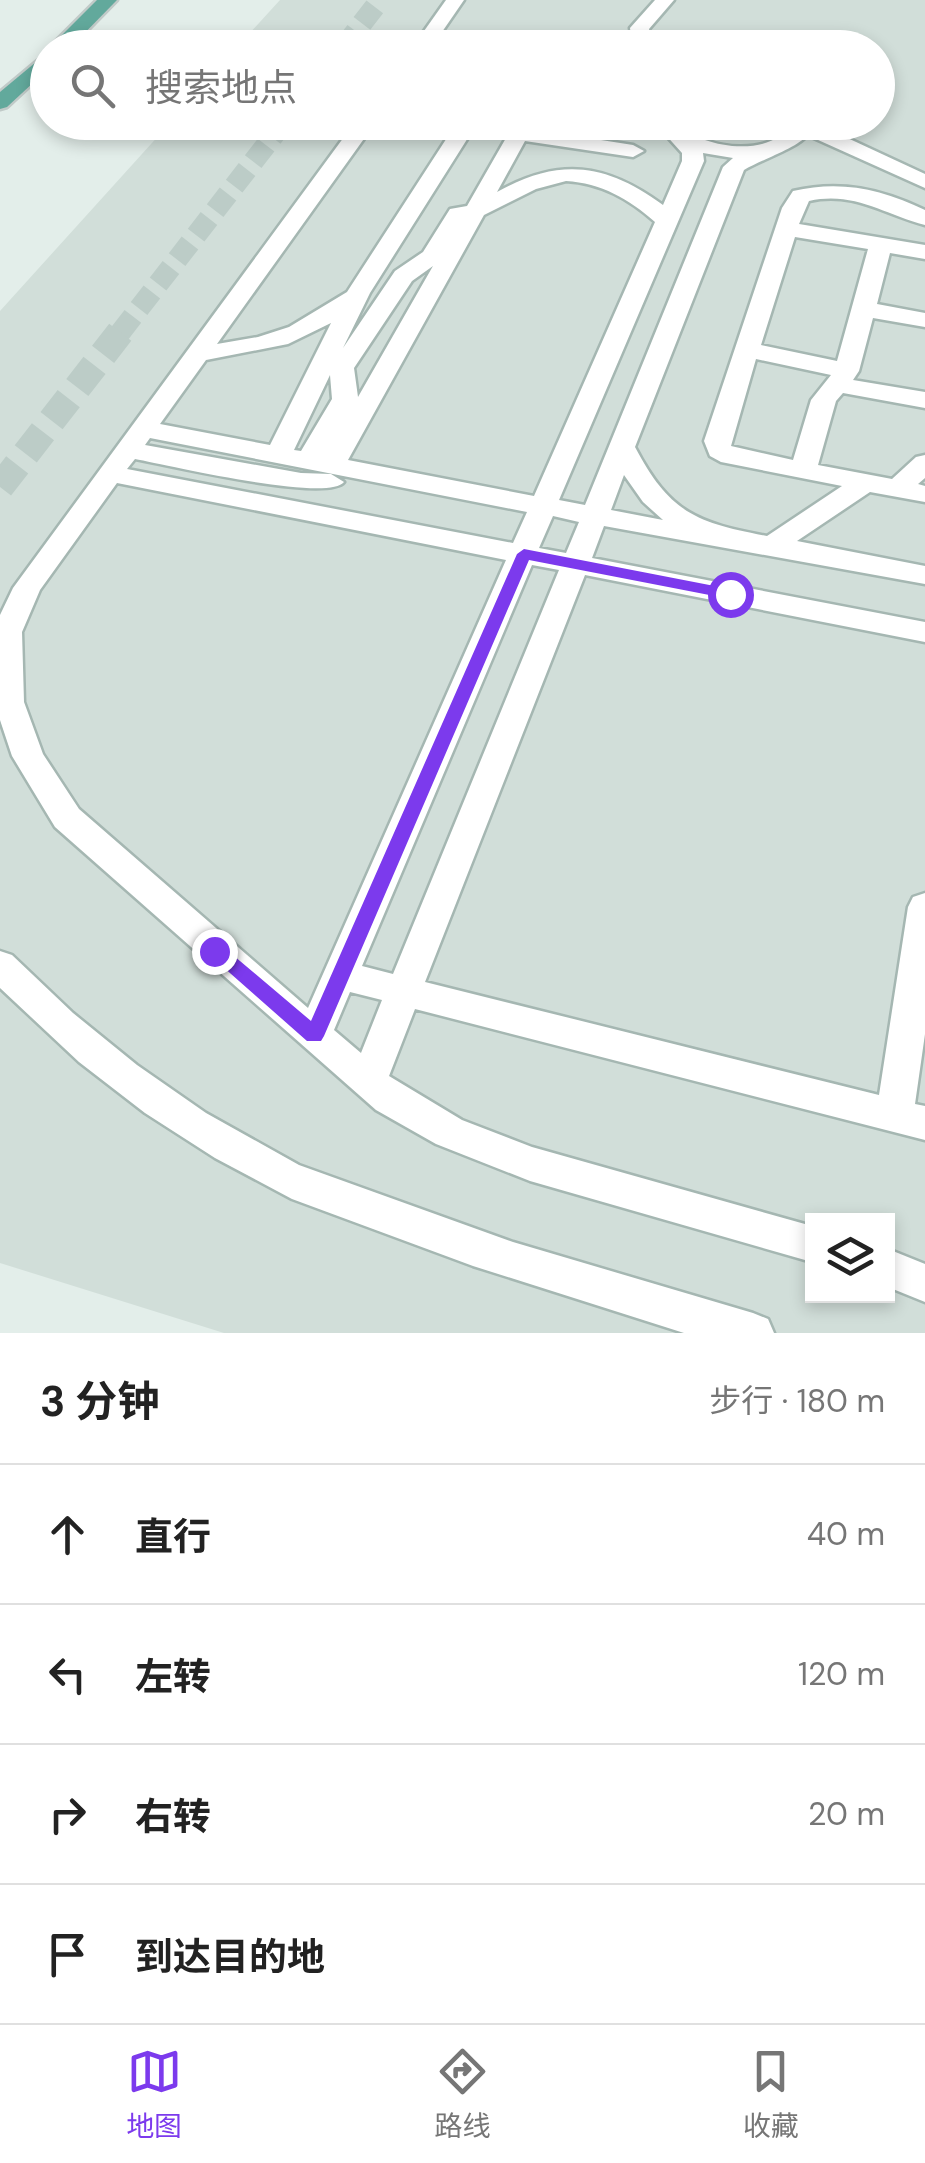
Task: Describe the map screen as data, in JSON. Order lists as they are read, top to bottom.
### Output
{
  "page": {
    "search": "搜索地点",
    "heading": ["3 分钟", "步行 · 180 m"],
    "list": [
      ["直行", "40 m"],
      ["左转", "120 m"],
      ["右转", "20 m"],
      "到达目的地"
    ],
    "nav": ["地图", "路线", "收藏"]
  }
}
